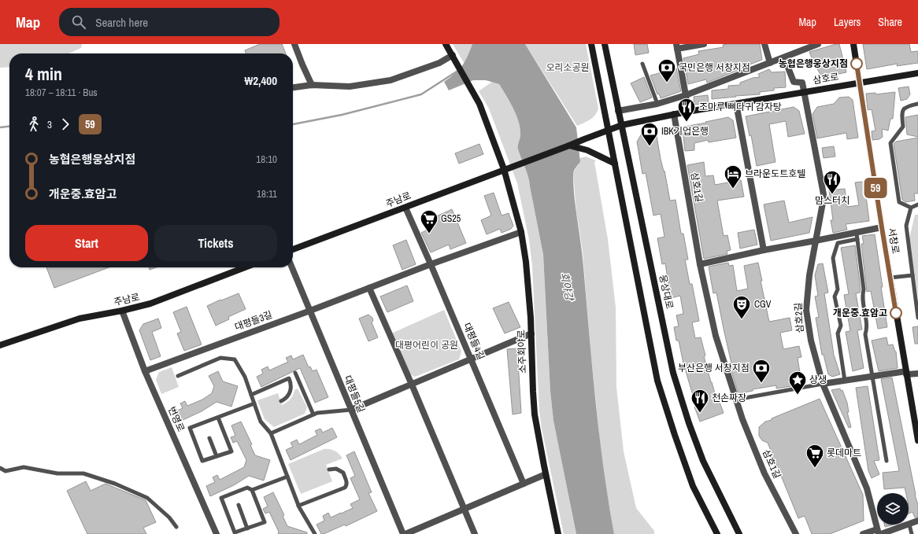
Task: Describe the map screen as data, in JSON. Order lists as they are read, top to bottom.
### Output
{
  "streets": {
    "main road": [
      "삼호로",
      "주남로",
      "서창로",
      "웅상대로",
      "소주회야로"
    ],
    "street": [
      "삼호1길",
      "삼호2길",
      "대평들3길",
      "대평들4길",
      "대평들5길",
      "번영로"
    ]
  },
  "crossings": [
    ["삼호로", "삼호1길"],
    ["삼호로", "주남로"],
    ["삼호로", "서창로"],
    ["삼호로", "웅상대로"],
    ["삼호로", "삼호2길"],
    ["주남로", "대평들4길"],
    ["주남로", "소주회야로"],
    ["주남로", "번영로"],
    ["대평들3길", "대평들4길"],
    ["대평들3길", "소주회야로"],
    ["대평들3길", "대평들5길"],
    ["대평들3길", "번영로"]
  ],
  "water": ["회야강"],
  "parks": ["오리소공원", "대평어린이 공원"],
  "places": {
    "other": ["농협은행웅상지점", "개운중.효암고"],
    "bank": ["국민은행 서창지점", "IBK기업은행", "부산은행 서창지점"],
    "restaurant": ["조마루 뼈다귀 감자탕", "맘스터치", "천손짜장"],
    "hotel": ["브라운도트호텔"],
    "supermarket": ["GS25", "롯데마트"],
    "theatre": ["CGV"],
    "place": ["상생"]
  },
  "lines": ["bus line 59"],
  "page": {
    "header": "Map",
    "search": "Search here",
    "nav": ["Map", "Layers", "Share"],
    "on_map": "59",
    "heading": ["4 min", "18:07 – 18:11 · Bus", "₩2,400"],
    "legs": ["3", "59"],
    "list": [
      {
        "name": "농협은행웅상지점",
        "value": "18:10"
      },
      {
        "name": "개운중.효암고",
        "value": "18:11"
      }
    ],
    "buttons": ["Start", "Tickets"]
  }
}
